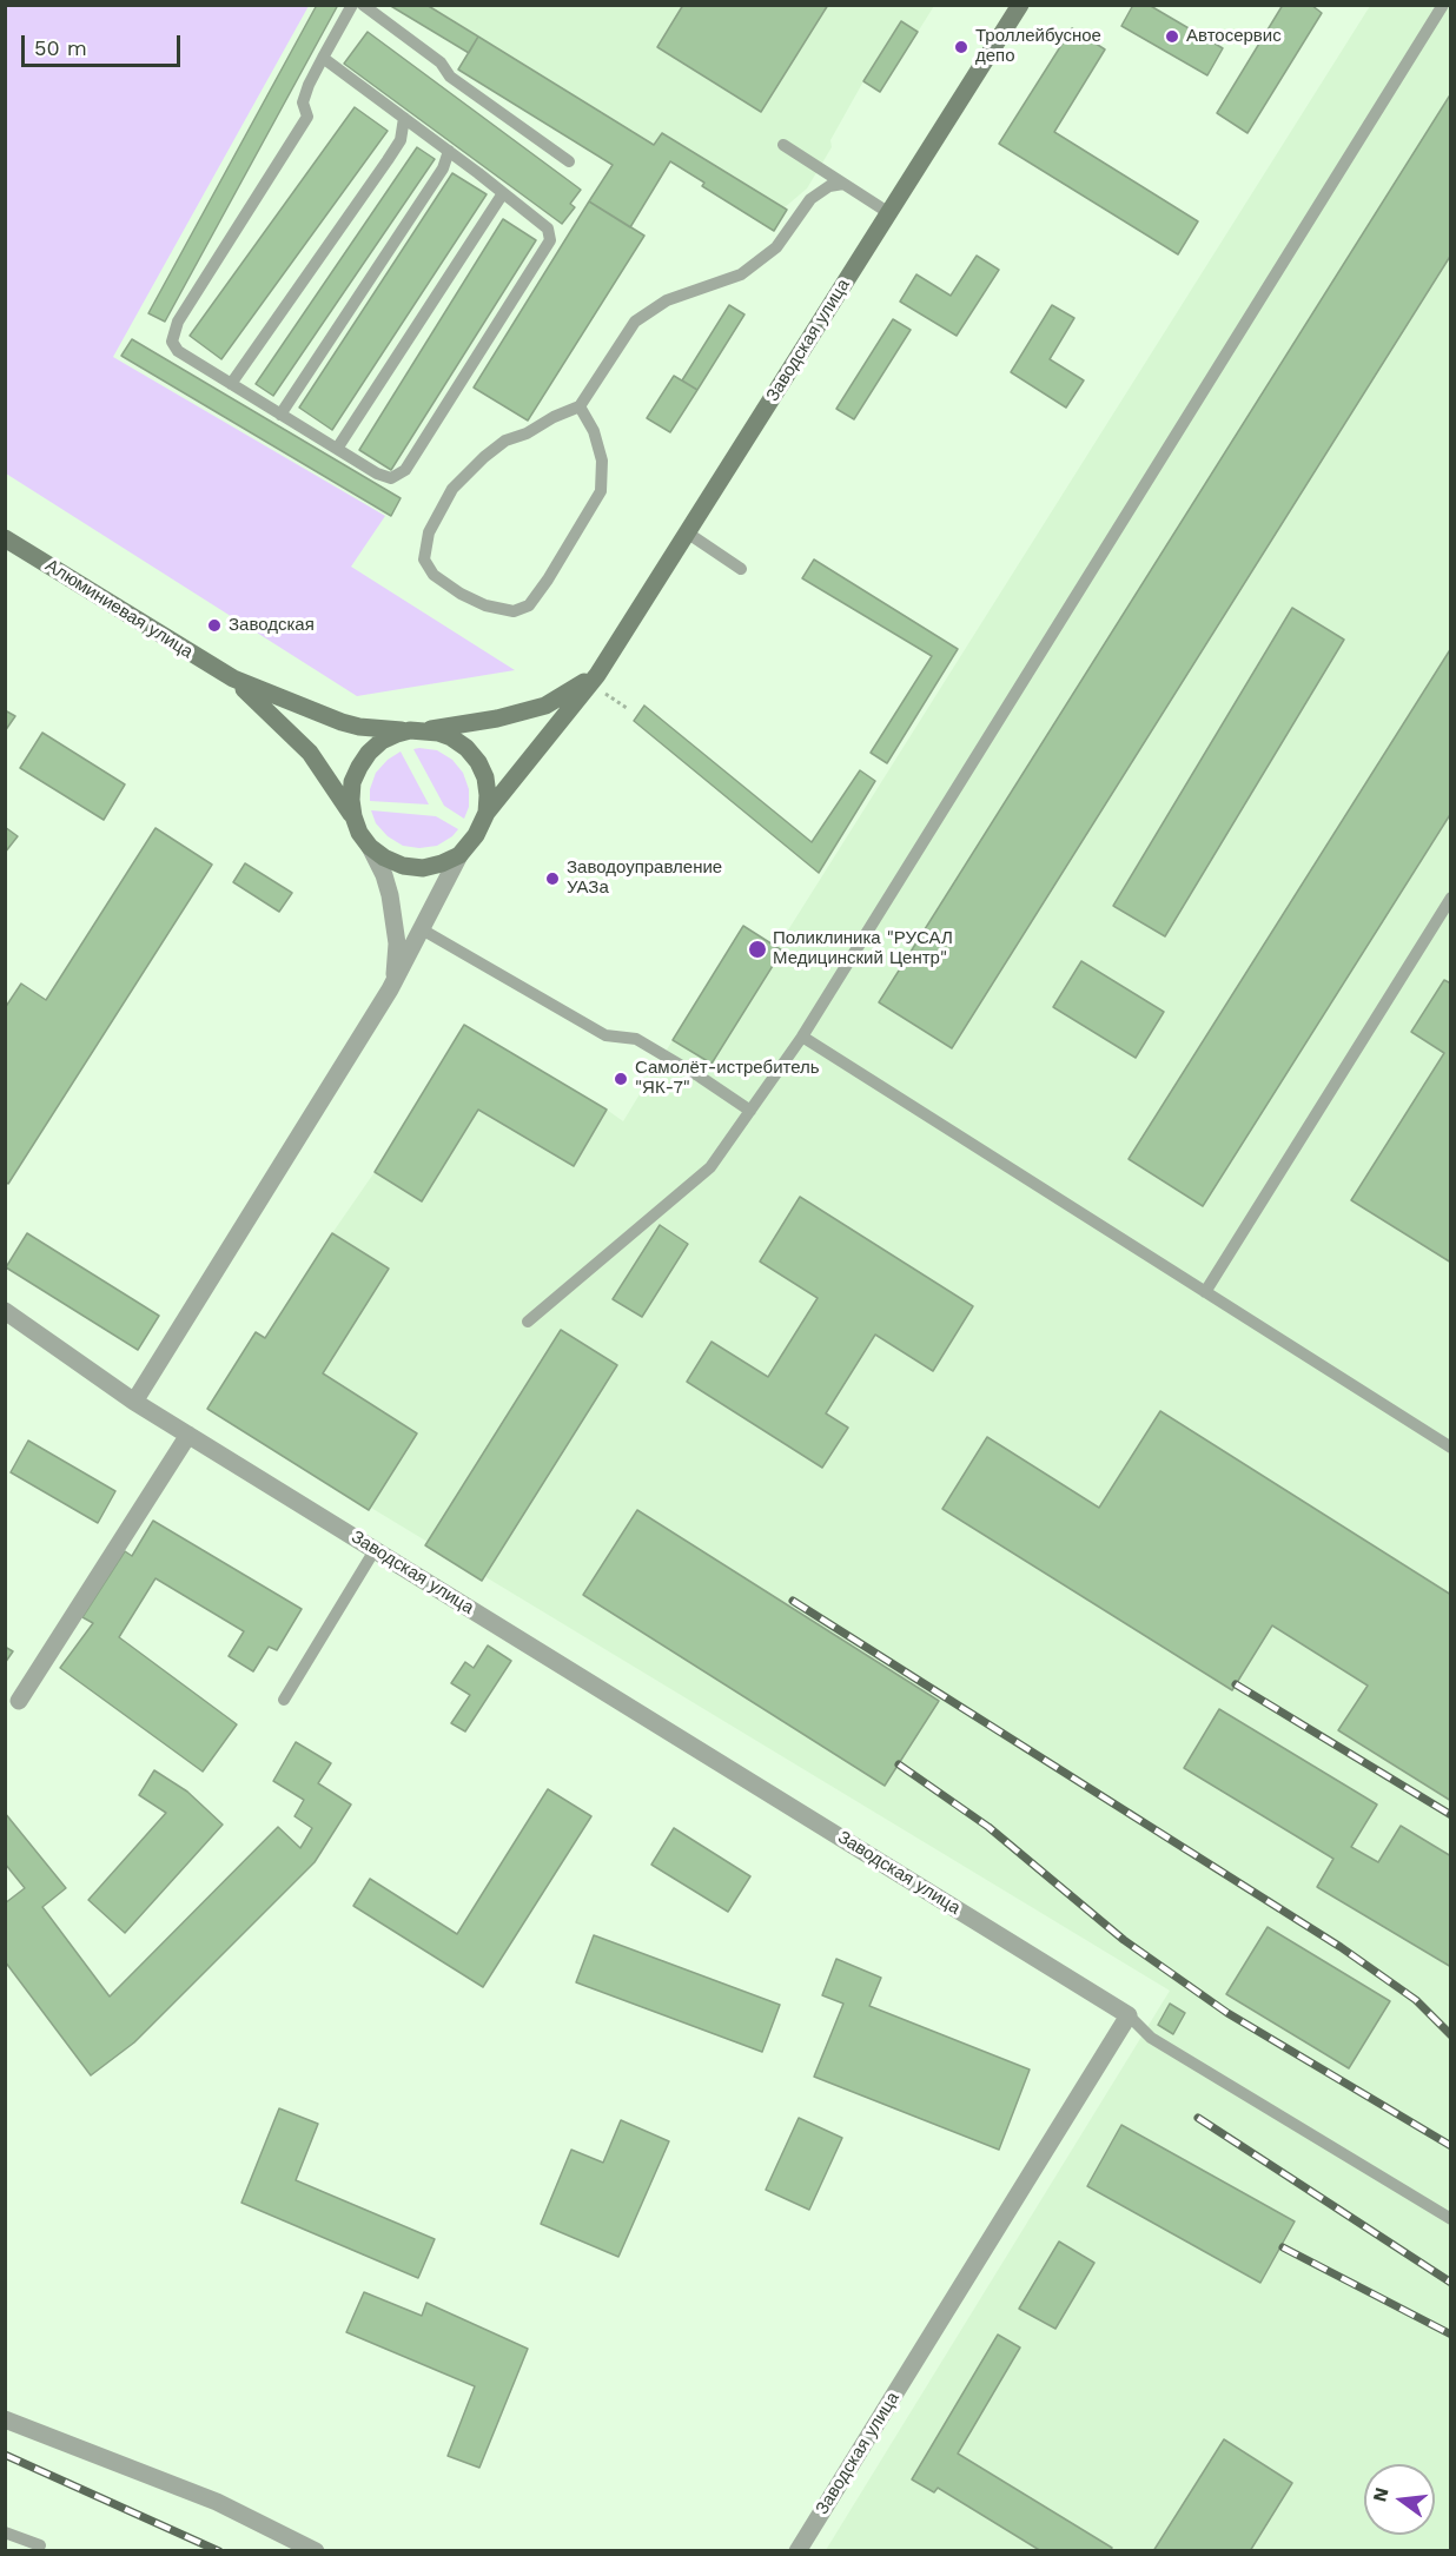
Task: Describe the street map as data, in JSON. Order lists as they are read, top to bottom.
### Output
{
  "streets": {
    "street": ["Заводская улица", "Алюминиевая улица"]
  },
  "places": [
    "Автосервис",
    "Троллейбусное депо",
    "Заводская",
    "Заводоуправление УАЗа",
    "Поликлиника \"РУСАЛ Медицинский Центр\"",
    "Самолёт-истребитель \"ЯК-7\""
  ],
  "scale_bar": "50 m",
  "north": "left"
}
